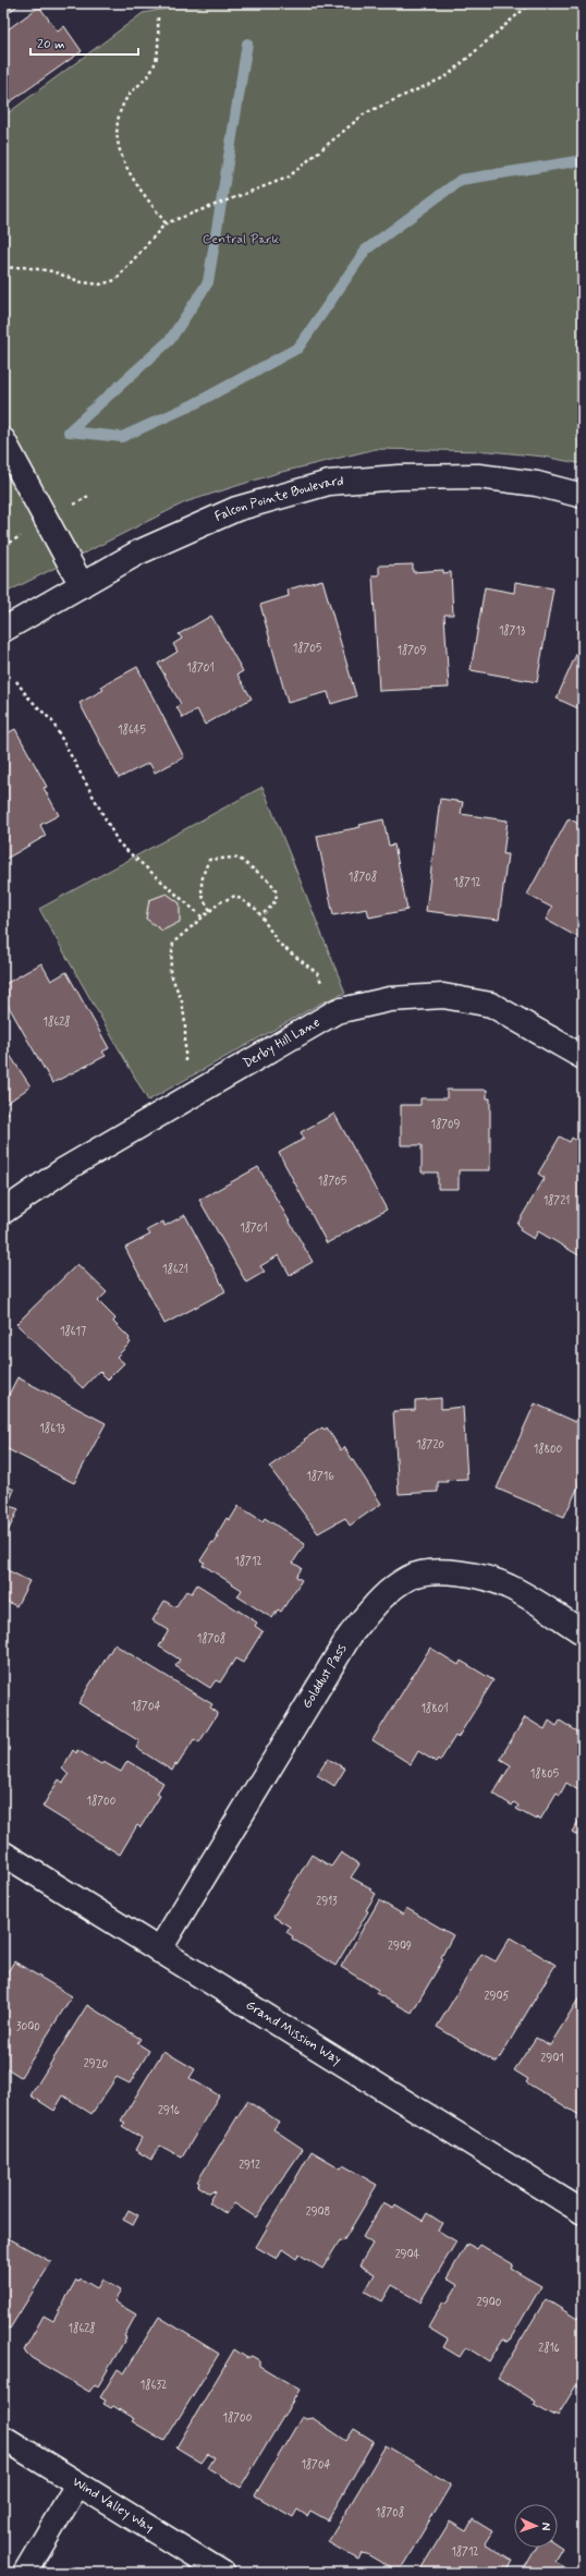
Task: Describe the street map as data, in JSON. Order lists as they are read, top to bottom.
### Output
{
  "streets": {
    "street": [
      "Falcon Pointe Boulevard",
      "Derby Hill Lane",
      "Golddust Pass",
      "Grand Mission Way",
      "Wind Valley Way"
    ]
  },
  "crossings": [
    ["Golddust Pass", "Grand Mission Way"]
  ],
  "parks": ["Central Park"],
  "house_numbers": [
    "18713",
    "18705",
    "18709",
    "18701",
    "18645",
    "18708",
    "18712",
    "18628",
    "18709",
    "18705",
    "18721",
    "18701",
    "18621",
    "18617",
    "18613",
    "18720",
    "18800",
    "18716",
    "18712",
    "18708",
    "18704",
    "18801",
    "18805",
    "18700",
    "2913",
    "2909",
    "2905",
    "3000",
    "2901",
    "2920",
    "2916",
    "2912",
    "2908",
    "2904",
    "2900",
    "18628",
    "2816",
    "18632",
    "18700",
    "18704",
    "18708",
    "18712"
  ],
  "scale_bar": "20 m",
  "north": "right"
}
